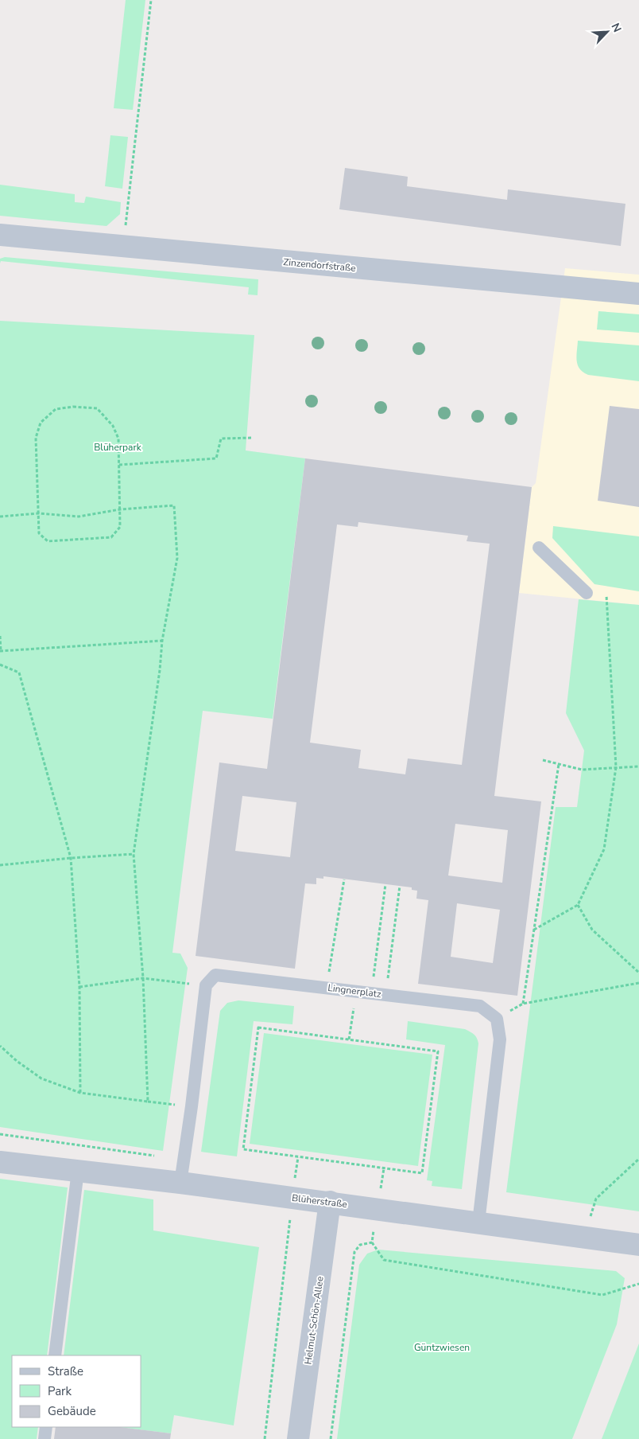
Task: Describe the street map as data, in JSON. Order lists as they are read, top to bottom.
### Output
{
  "streets": {
    "street": ["Zinzendorfstraße", "Blüherstraße", "Helmut-Schön-Allee"],
    "lane": ["Lingnerplatz"]
  },
  "crossings": [
    ["Blüherstraße", "Helmut-Schön-Allee"]
  ],
  "parks": ["Blüherpark", "Güntzwiesen"],
  "legend": ["Straße", "Park", "Gebäude"],
  "north": "top right"
}
